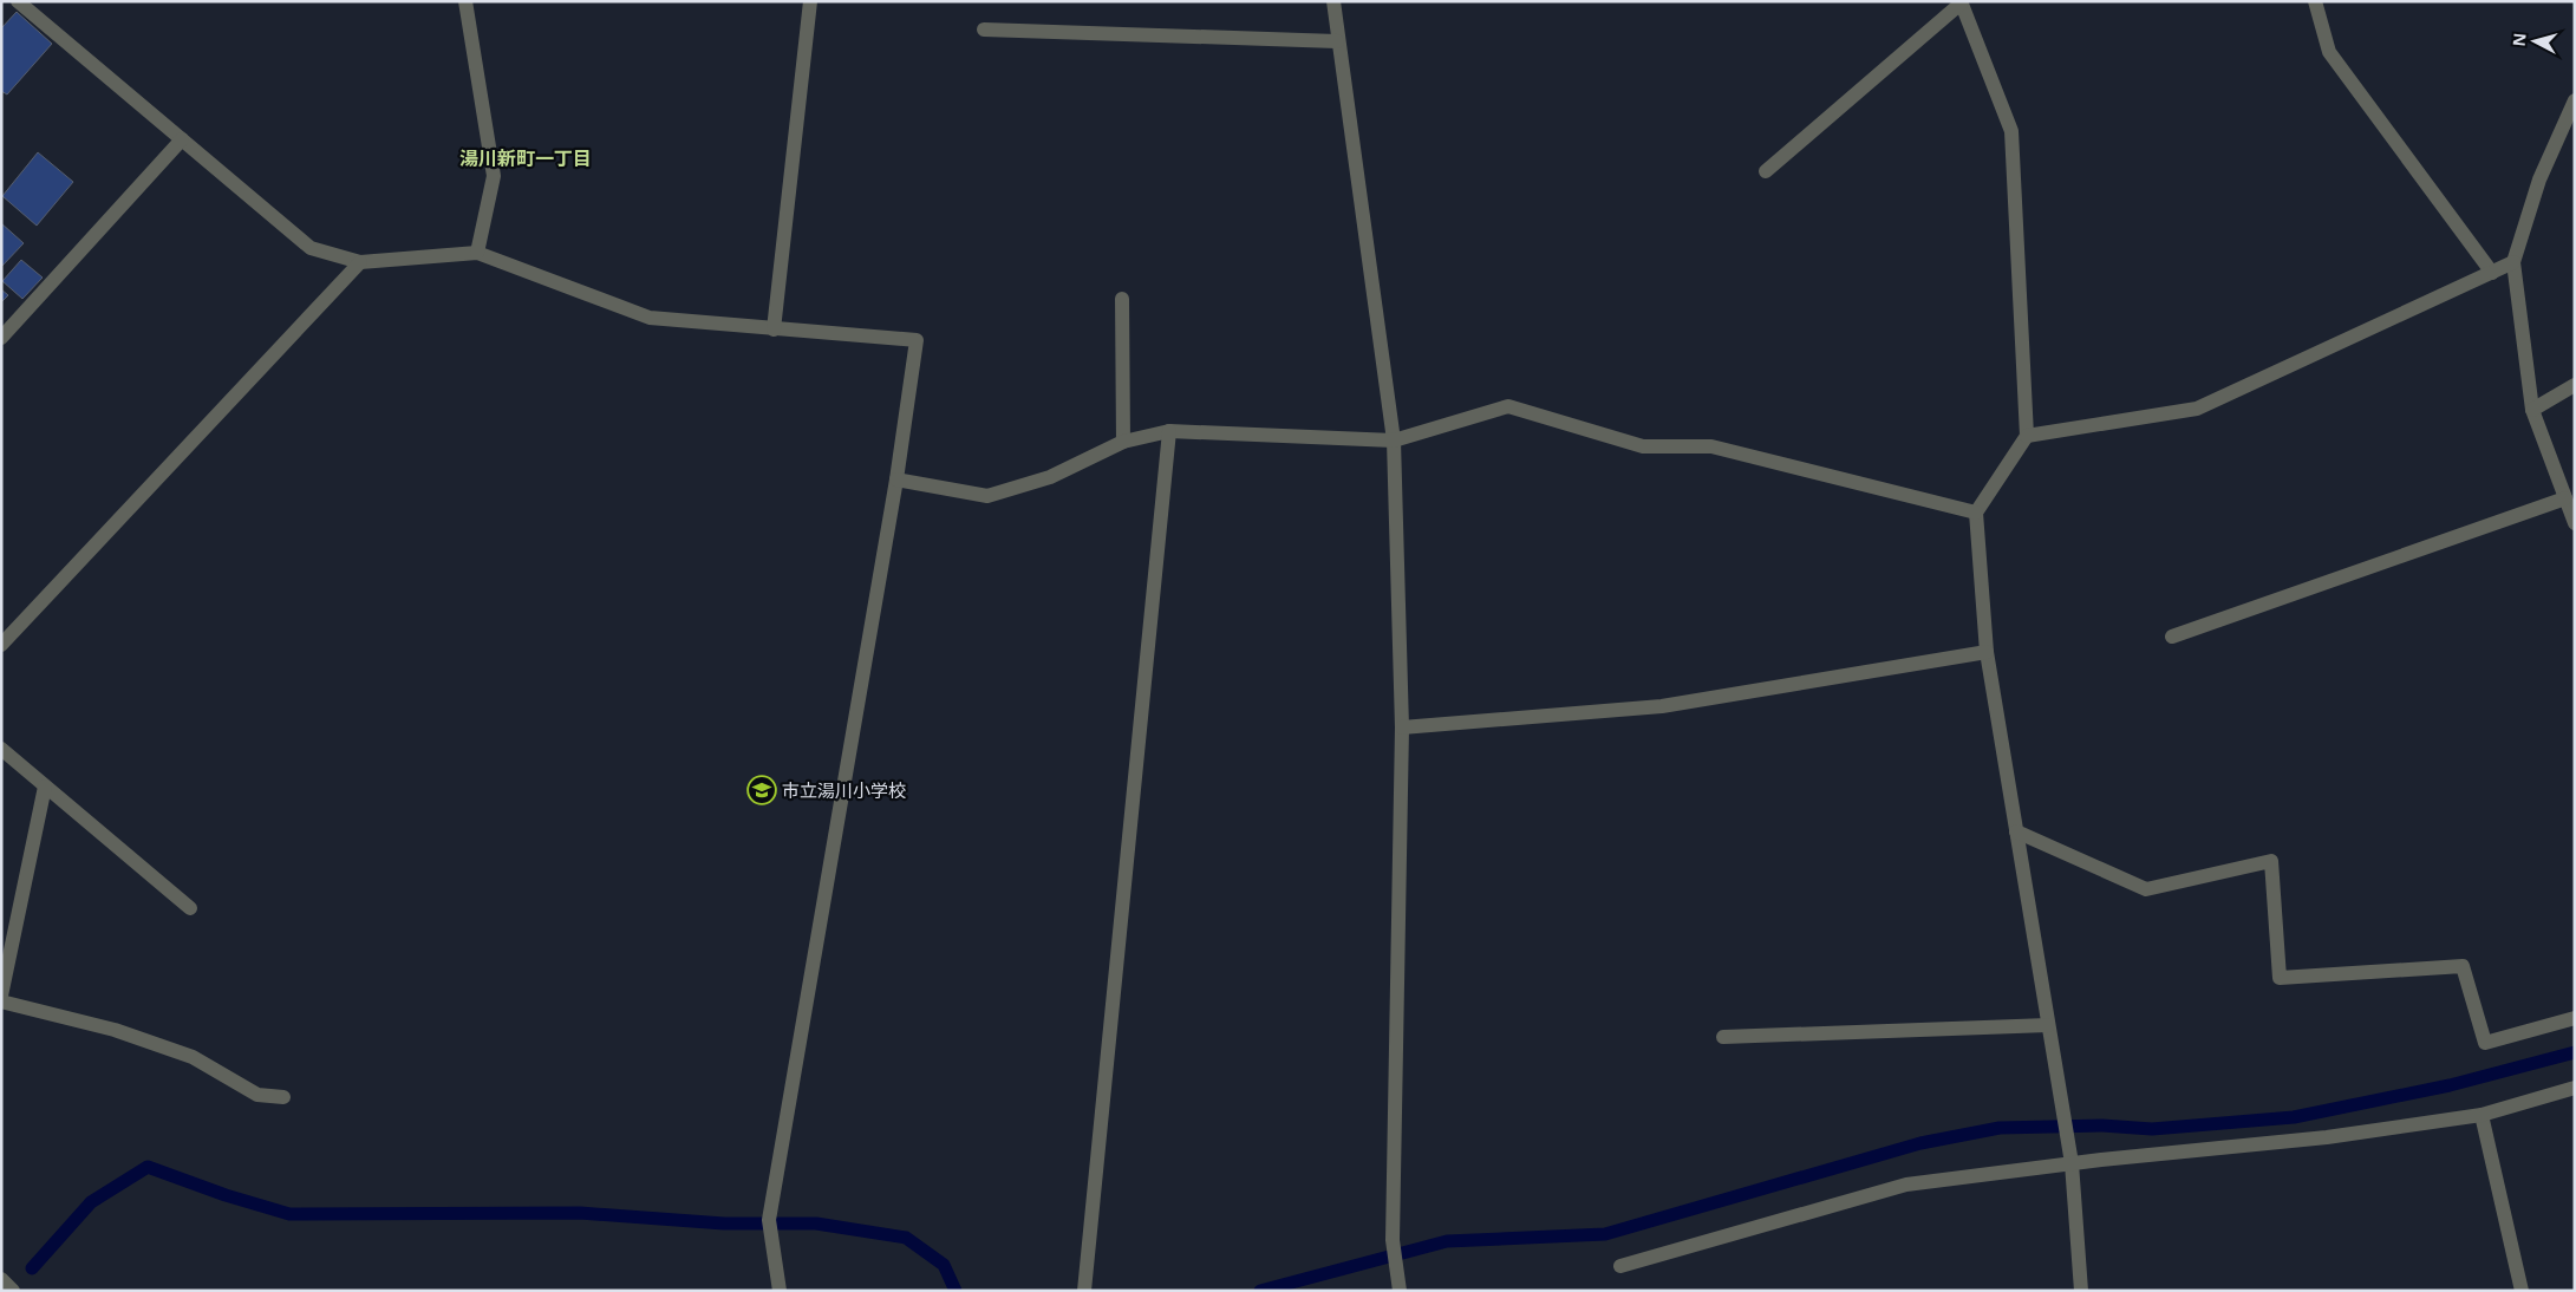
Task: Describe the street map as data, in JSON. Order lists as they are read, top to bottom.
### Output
{
  "districts": ["湯川新町一丁目"],
  "places": {
    "school or university": ["市立湯川小学校"]
  },
  "north": "left"
}
